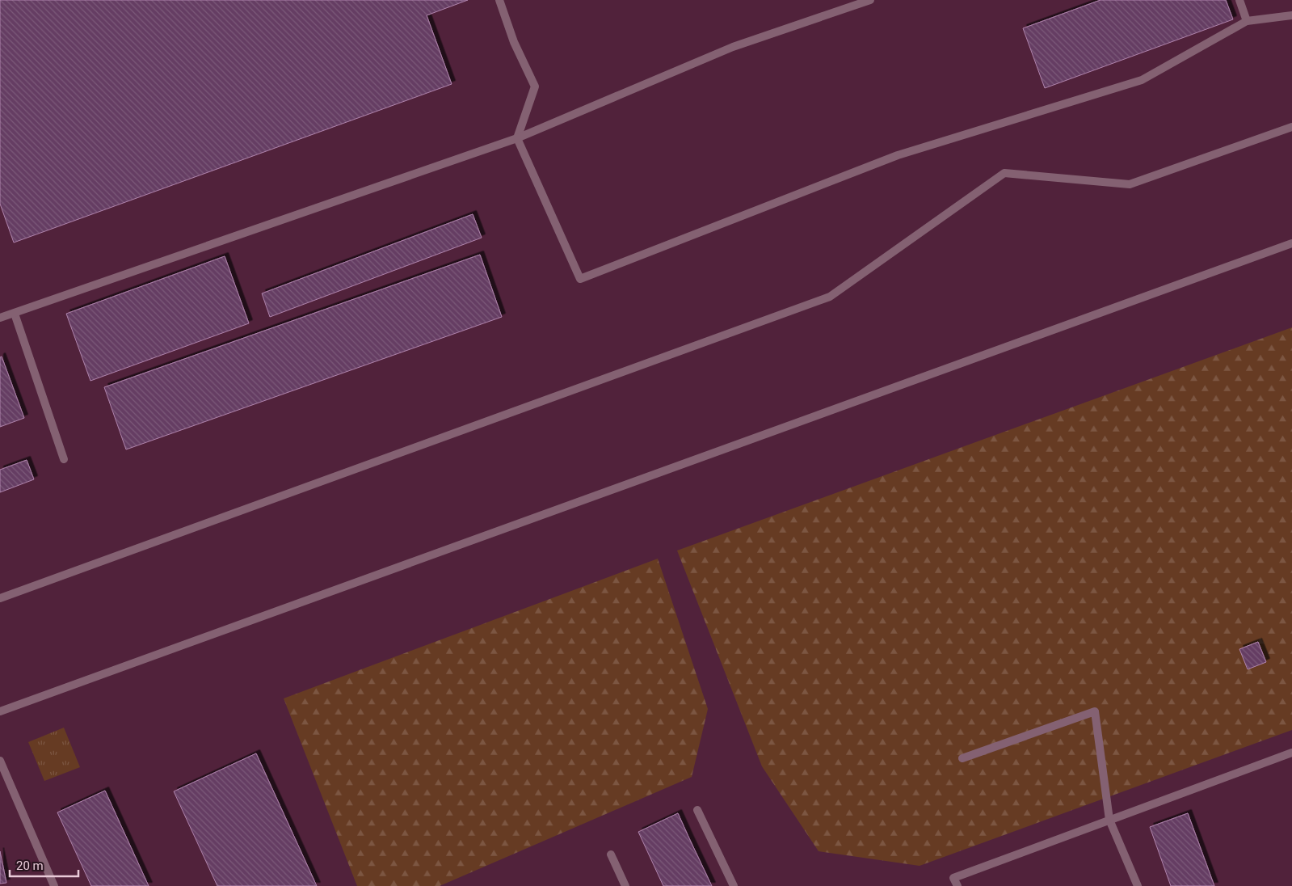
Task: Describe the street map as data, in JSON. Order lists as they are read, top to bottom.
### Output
{
  "scale_bar": "20 m"
}
